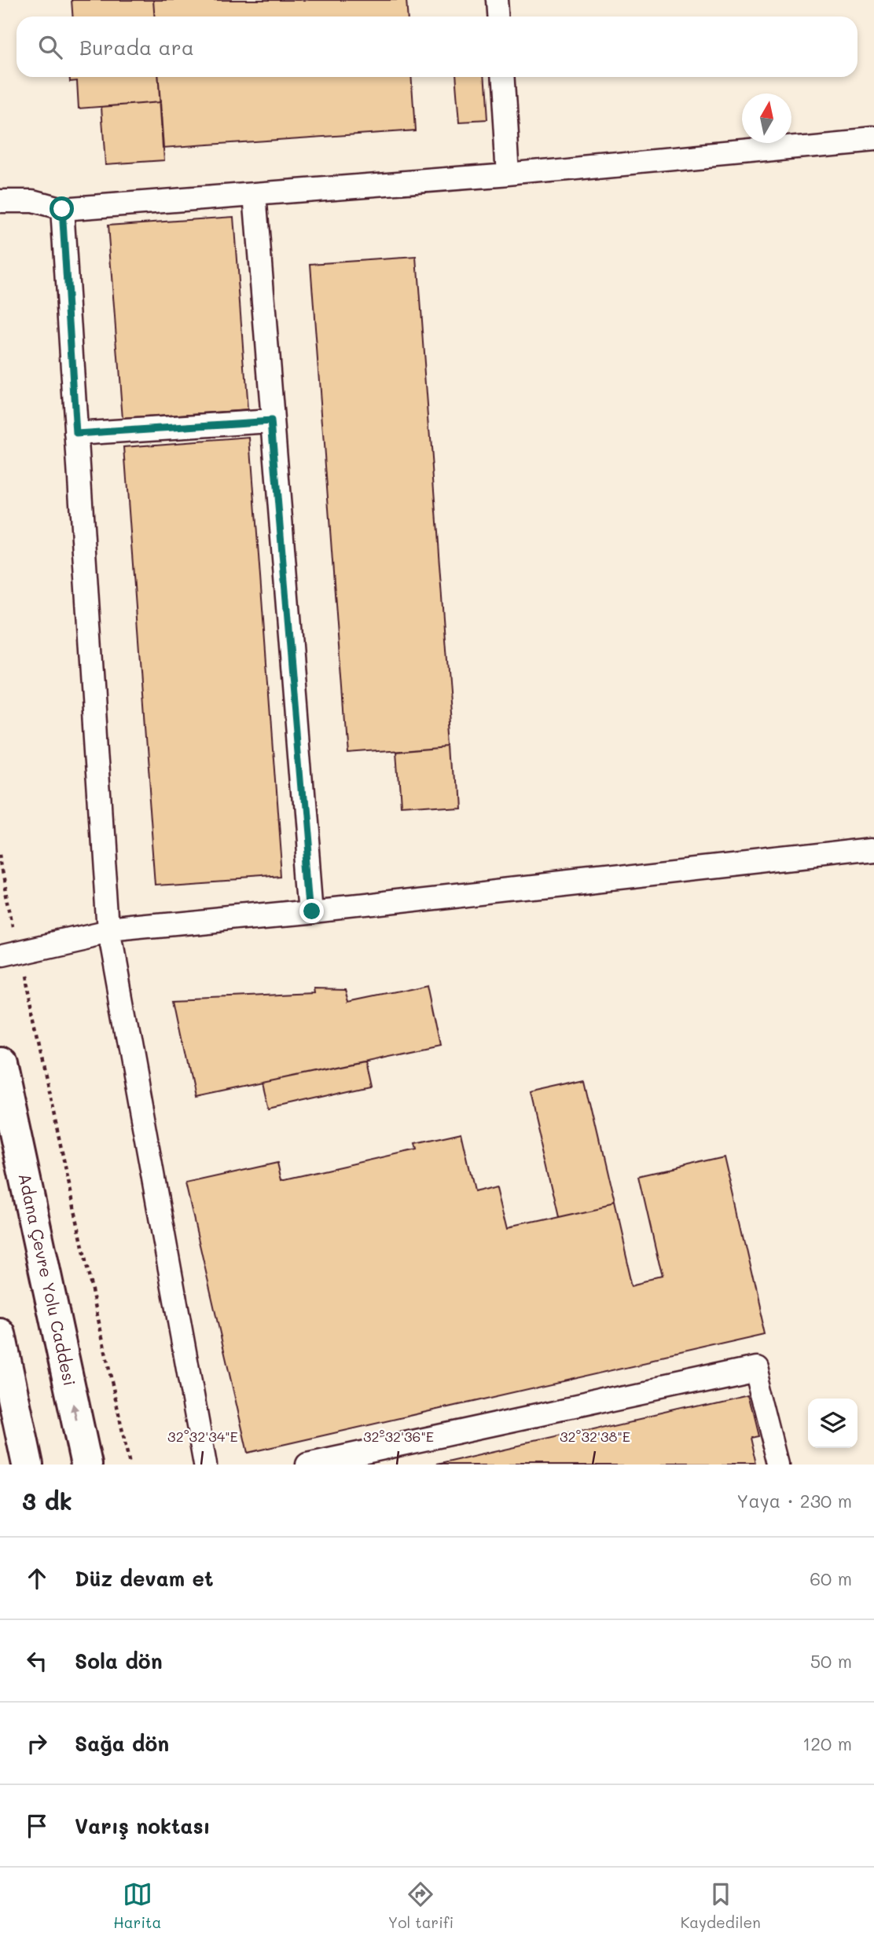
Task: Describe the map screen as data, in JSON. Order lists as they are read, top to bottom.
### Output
{
  "streets": {
    "highway": ["Adana Çevre Yolu Caddesi"]
  },
  "north": "top",
  "page": {
    "search": "Burada ara",
    "heading": ["3 dk", "Yaya · 230 m"],
    "list": [
      ["Düz devam et", "60 m"],
      ["Sola dön", "50 m"],
      ["Sağa dön", "120 m"],
      "Varış noktası"
    ],
    "nav": ["Harita", "Yol tarifi", "Kaydedilen"]
  },
  "coordinates": ["32°32'34\"E", "32°32'36\"E", "32°32'38\"E"]
}
